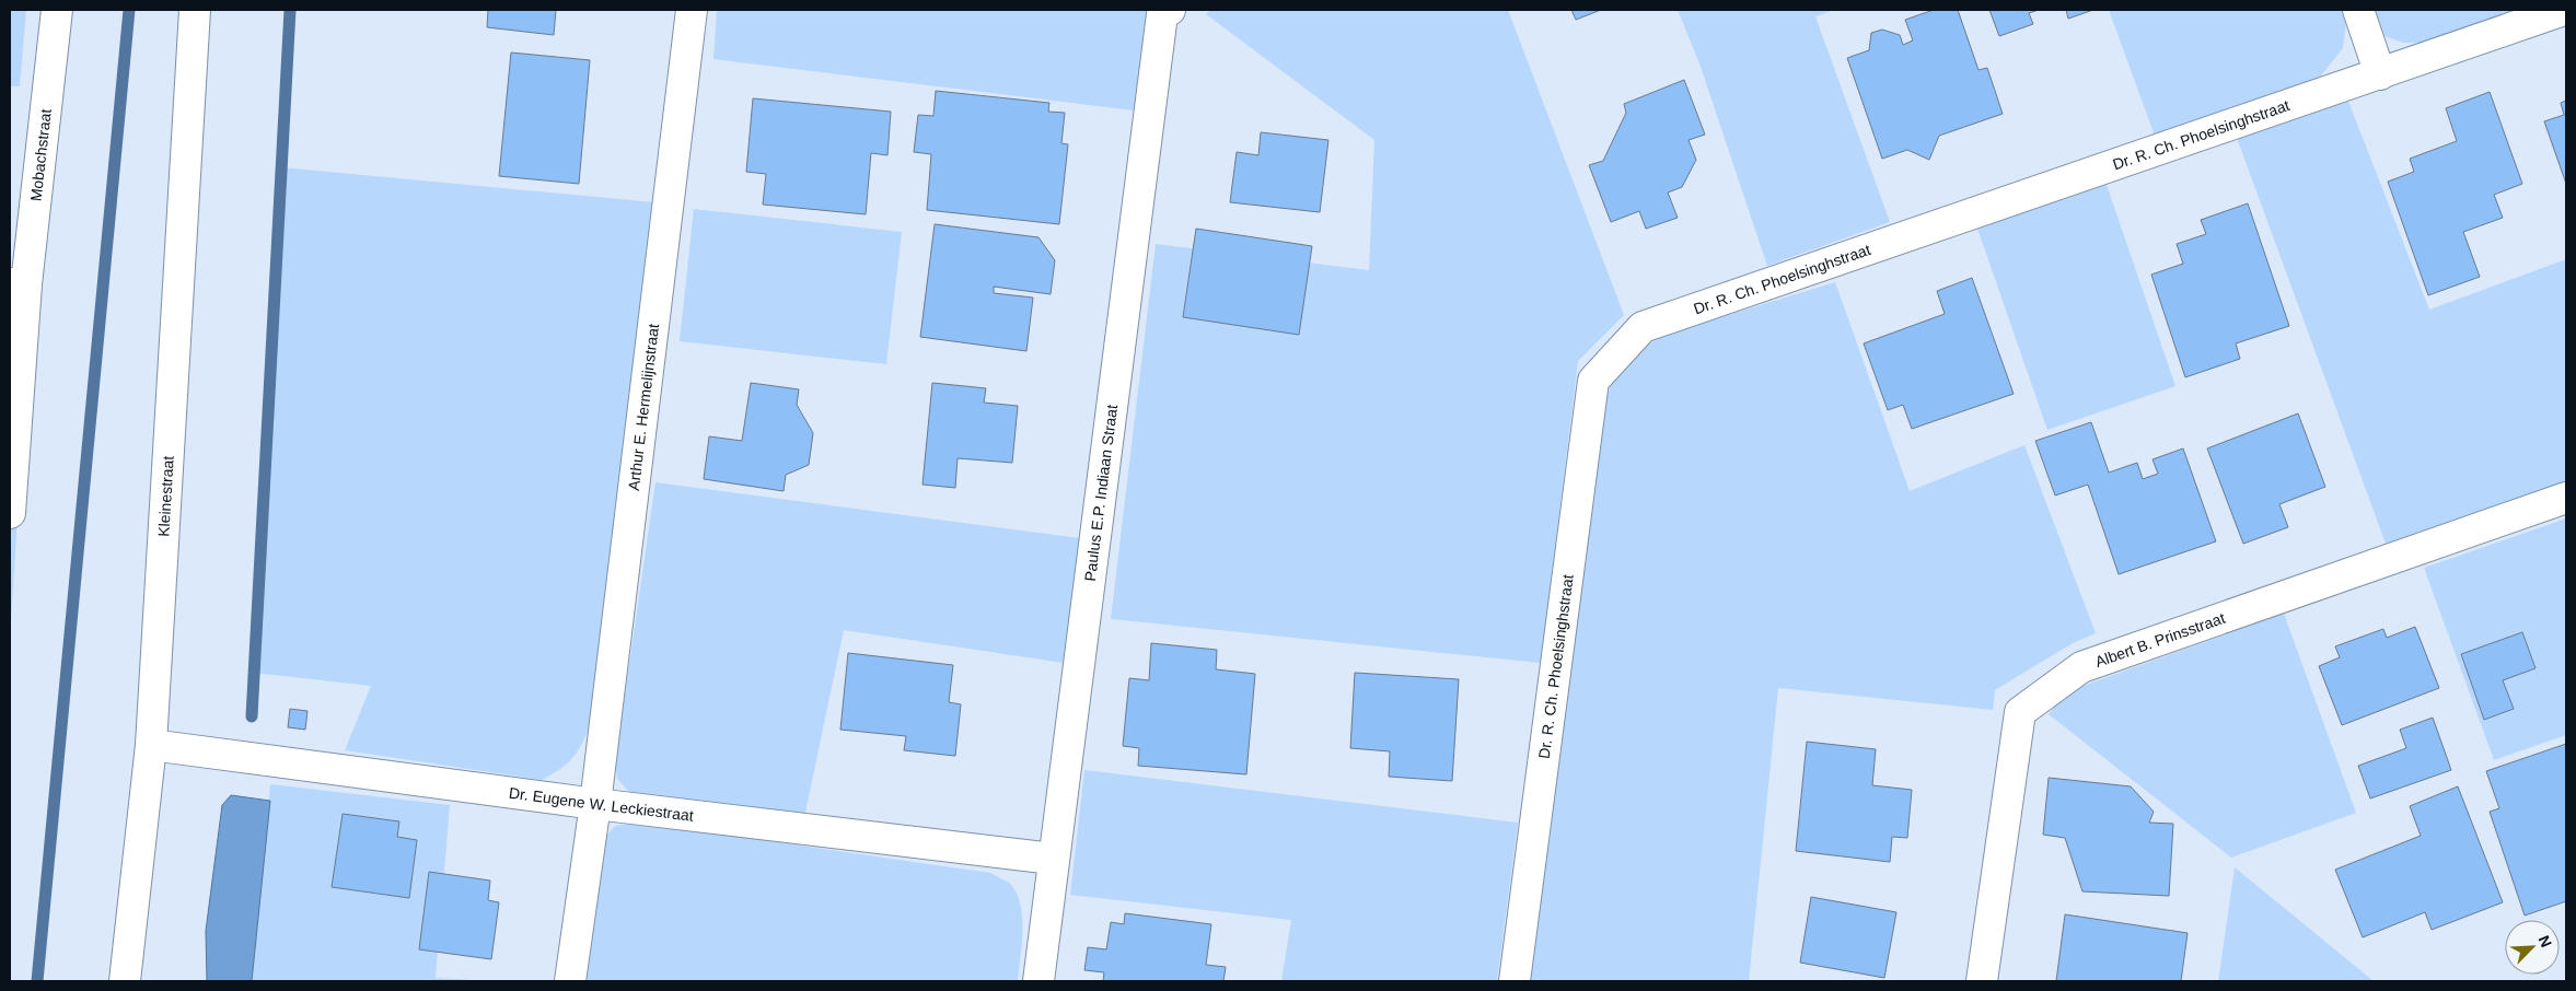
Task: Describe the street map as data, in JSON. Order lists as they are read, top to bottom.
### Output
{
  "streets": {
    "street": [
      "Dr. R. Ch. Phoelsinghstraat",
      "Mobachstraat",
      "Arthur E. Hermelijnstraat",
      "Paulus E.P. Indiaan Straat",
      "Kleinestraat",
      "Albert B. Prinsstraat",
      "Dr. Eugene W. Leckiestraat"
    ]
  },
  "crossings": [
    ["Arthur E. Hermelijnstraat", "Dr. Eugene W. Leckiestraat"],
    ["Paulus E.P. Indiaan Straat", "Dr. Eugene W. Leckiestraat"],
    ["Kleinestraat", "Dr. Eugene W. Leckiestraat"]
  ],
  "north": "top right"
}
